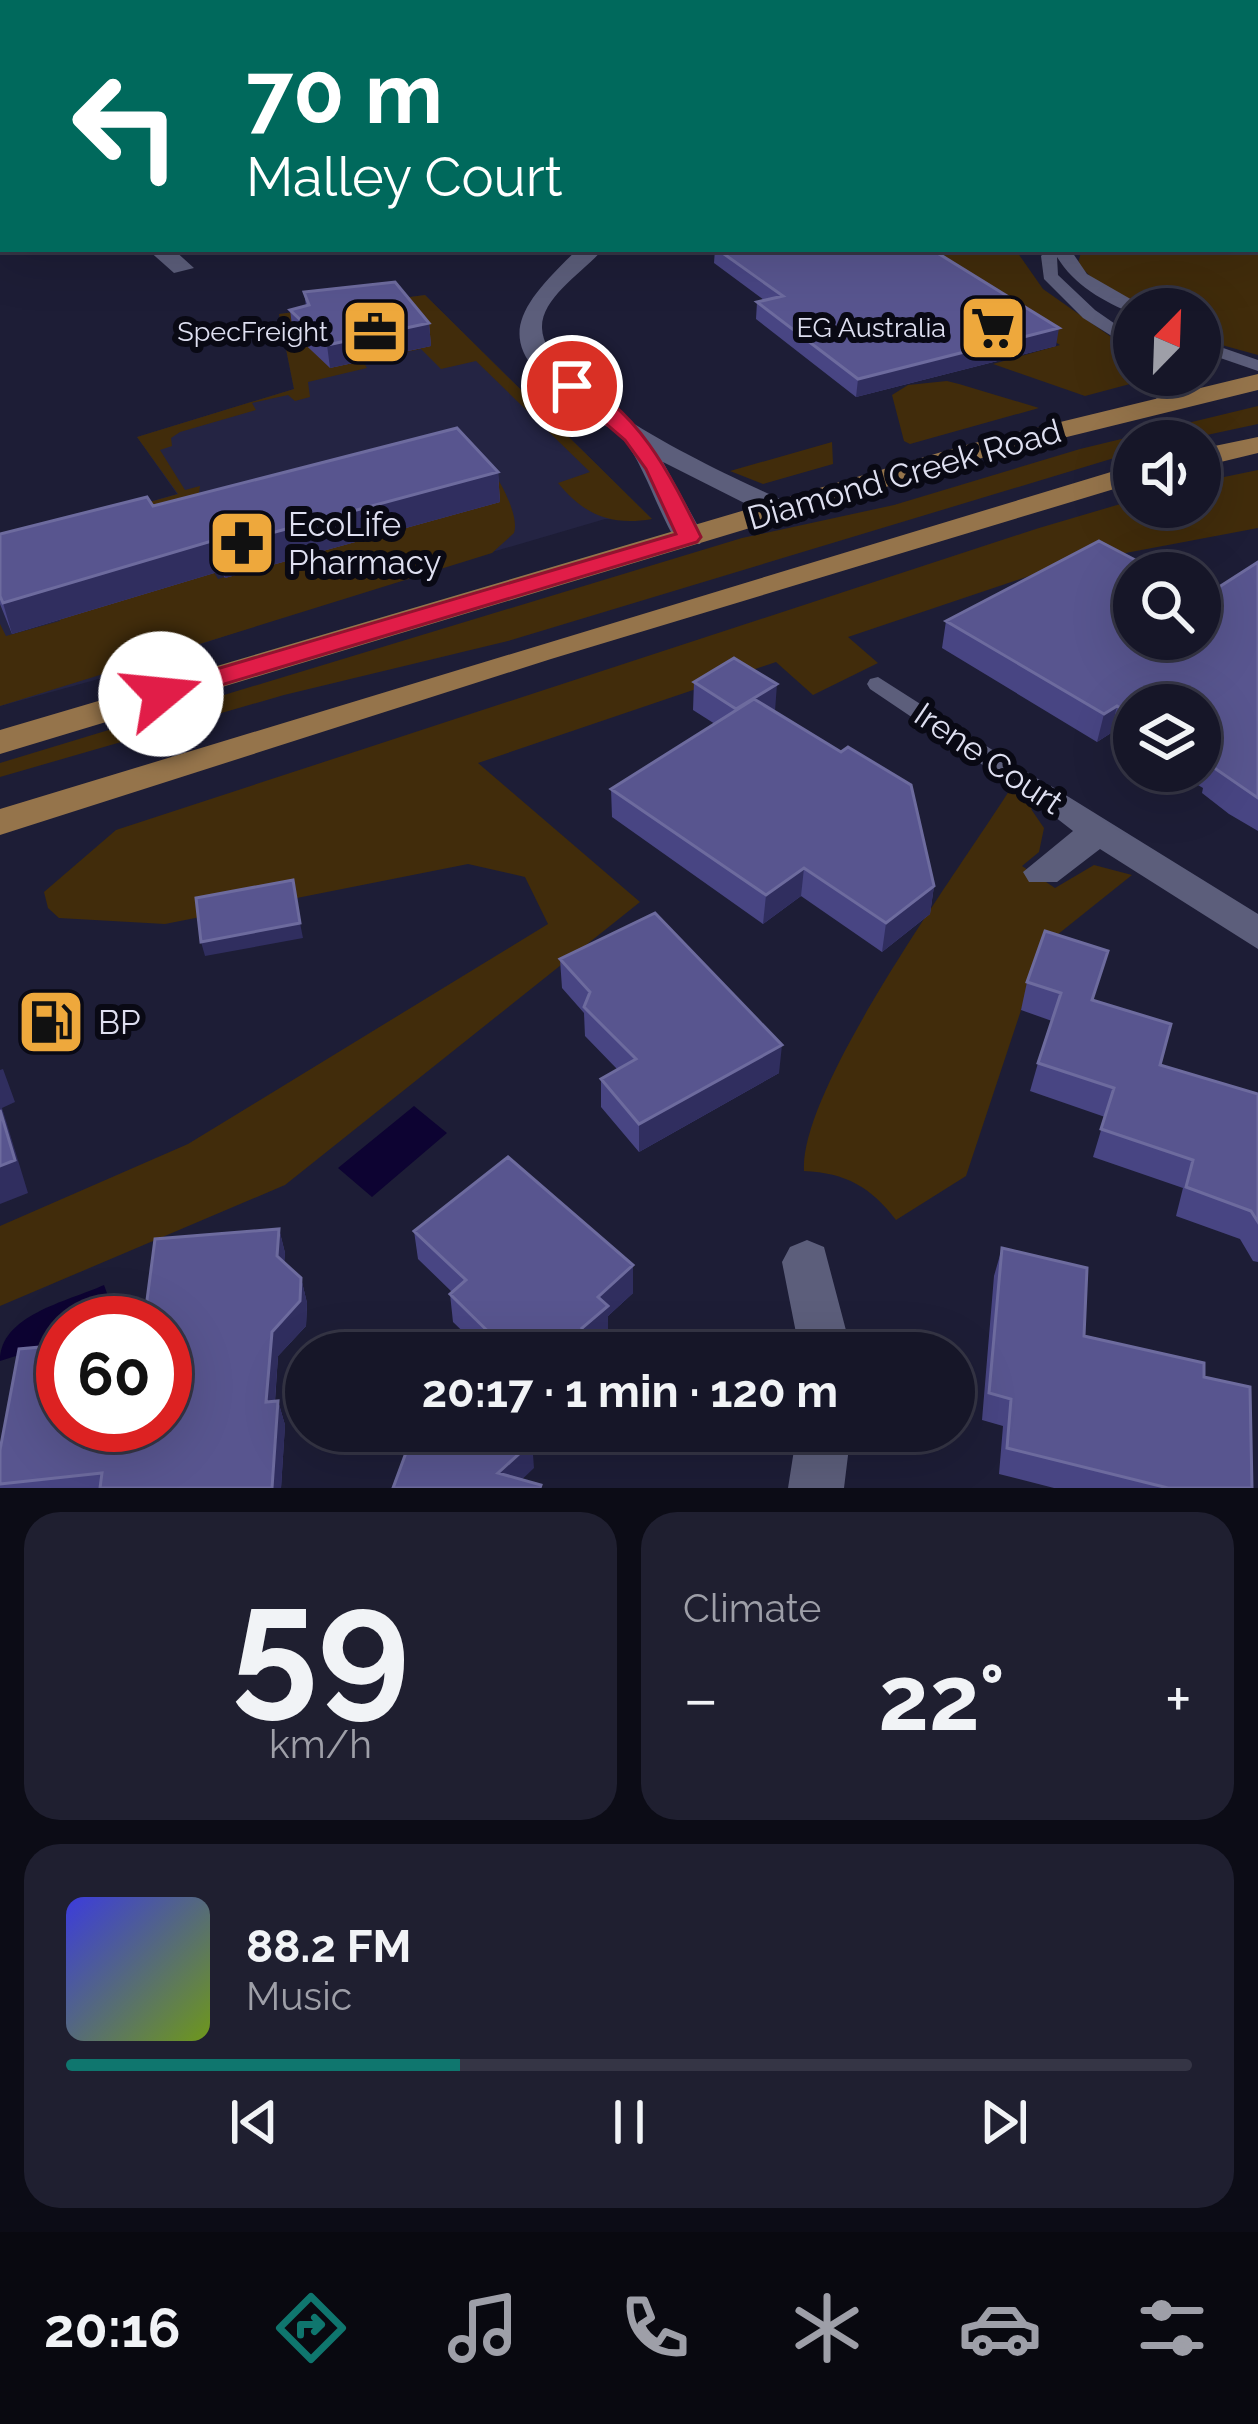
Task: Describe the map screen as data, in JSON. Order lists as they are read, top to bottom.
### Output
{
  "streets": {
    "main road": ["Diamond Creek Road"],
    "street": ["Irene Court"]
  },
  "places": {
    "supermarket": ["EG Australia"],
    "office": ["SpecFreight"],
    "pharmacy": ["EcoLife Pharmacy"],
    "fuel station": ["BP"]
  },
  "north": "top right",
  "page": {
    "turn": ["70 m", "Malley Court"],
    "limit": "60",
    "trip": "20:17 · 1 min · 120 m",
    "tile": [
      ["59", "km/h"],
      "Climate"
    ],
    "heat": ["−", "22°", "+"],
    "song": ["88.2 FM", "Music"],
    "tabs": "20:16"
  }
}
